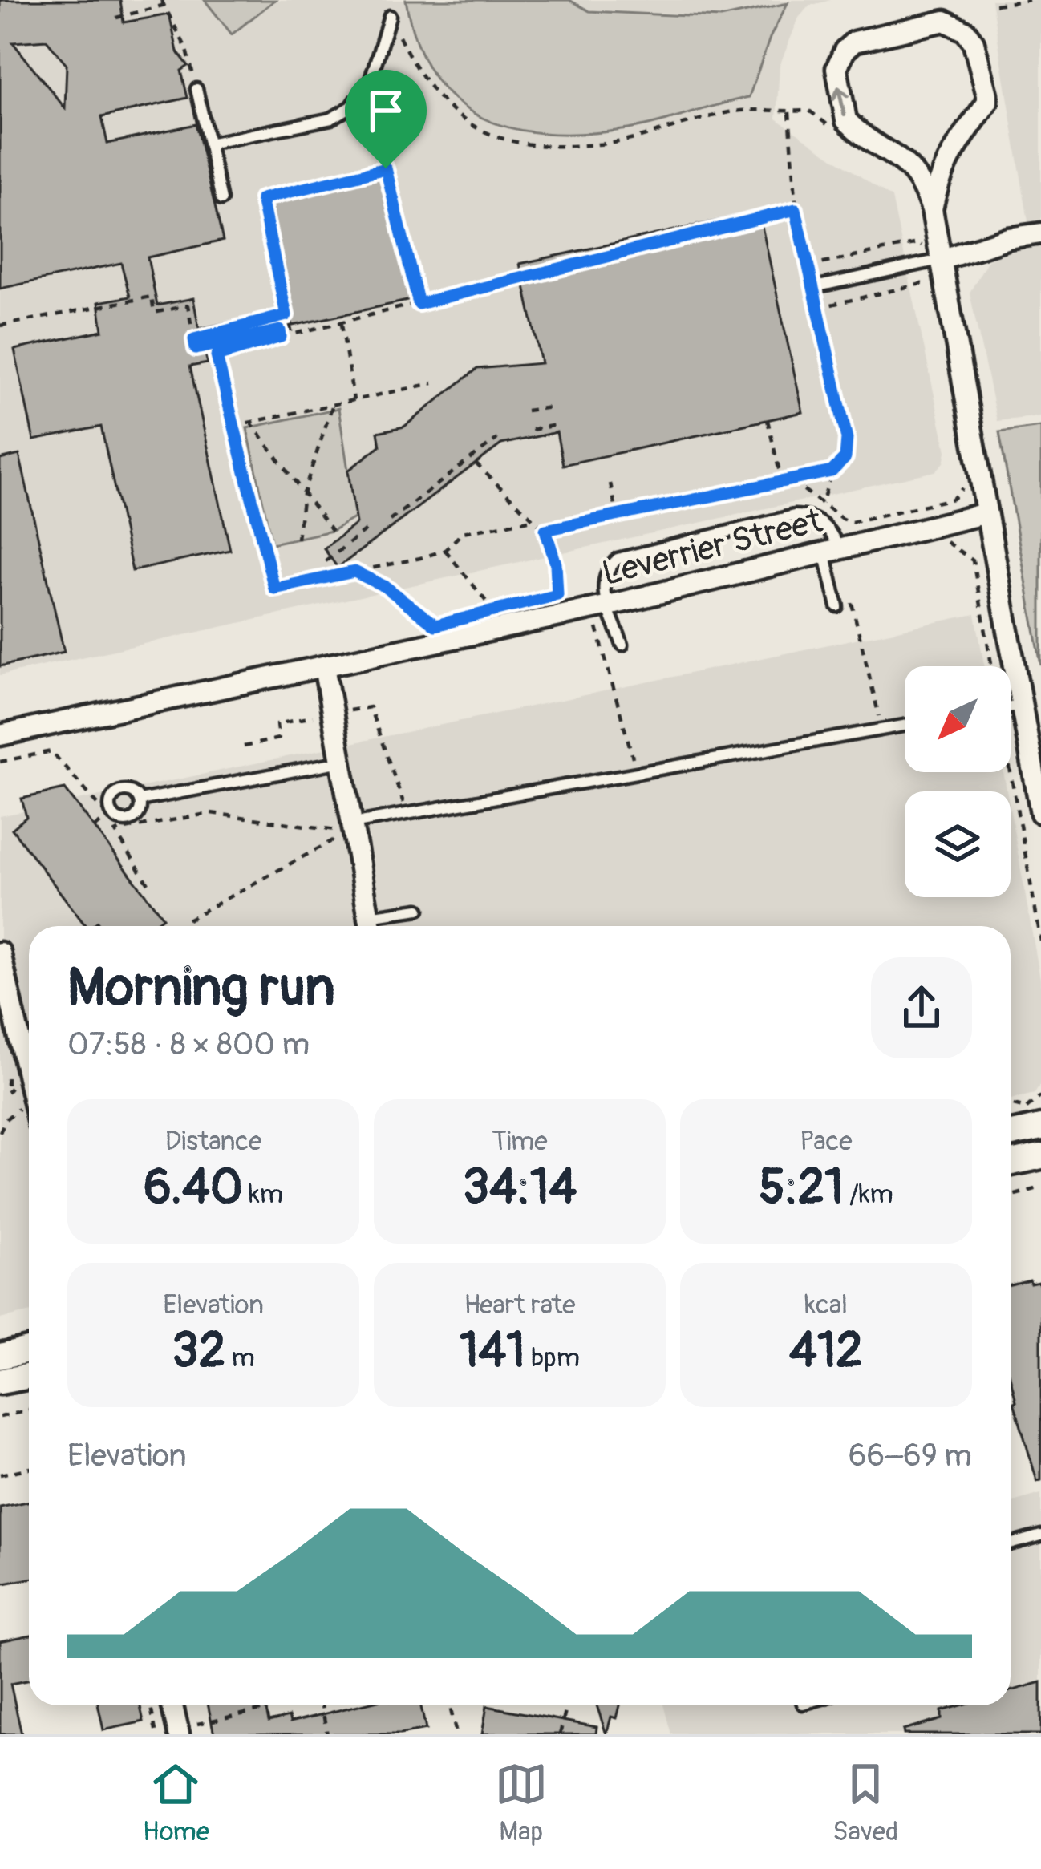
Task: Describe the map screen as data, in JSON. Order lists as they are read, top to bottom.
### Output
{
  "streets": {
    "street": ["Leverrier Street"]
  },
  "north": "bottom left",
  "page": {
    "heading": ["Morning run", "07:58 · 8 × 800 m"],
    "stats": [
      ["Distance", "6.40 km"],
      ["Time", "34:14"],
      ["Pace", "5:21 /km"],
      ["Elevation", "32 m"],
      ["Heart rate", "141 bpm"],
      ["kcal", "412"]
    ],
    "chart": ["Elevation", "66–69 m"],
    "tabs": ["Home", "Map", "Saved"]
  }
}
